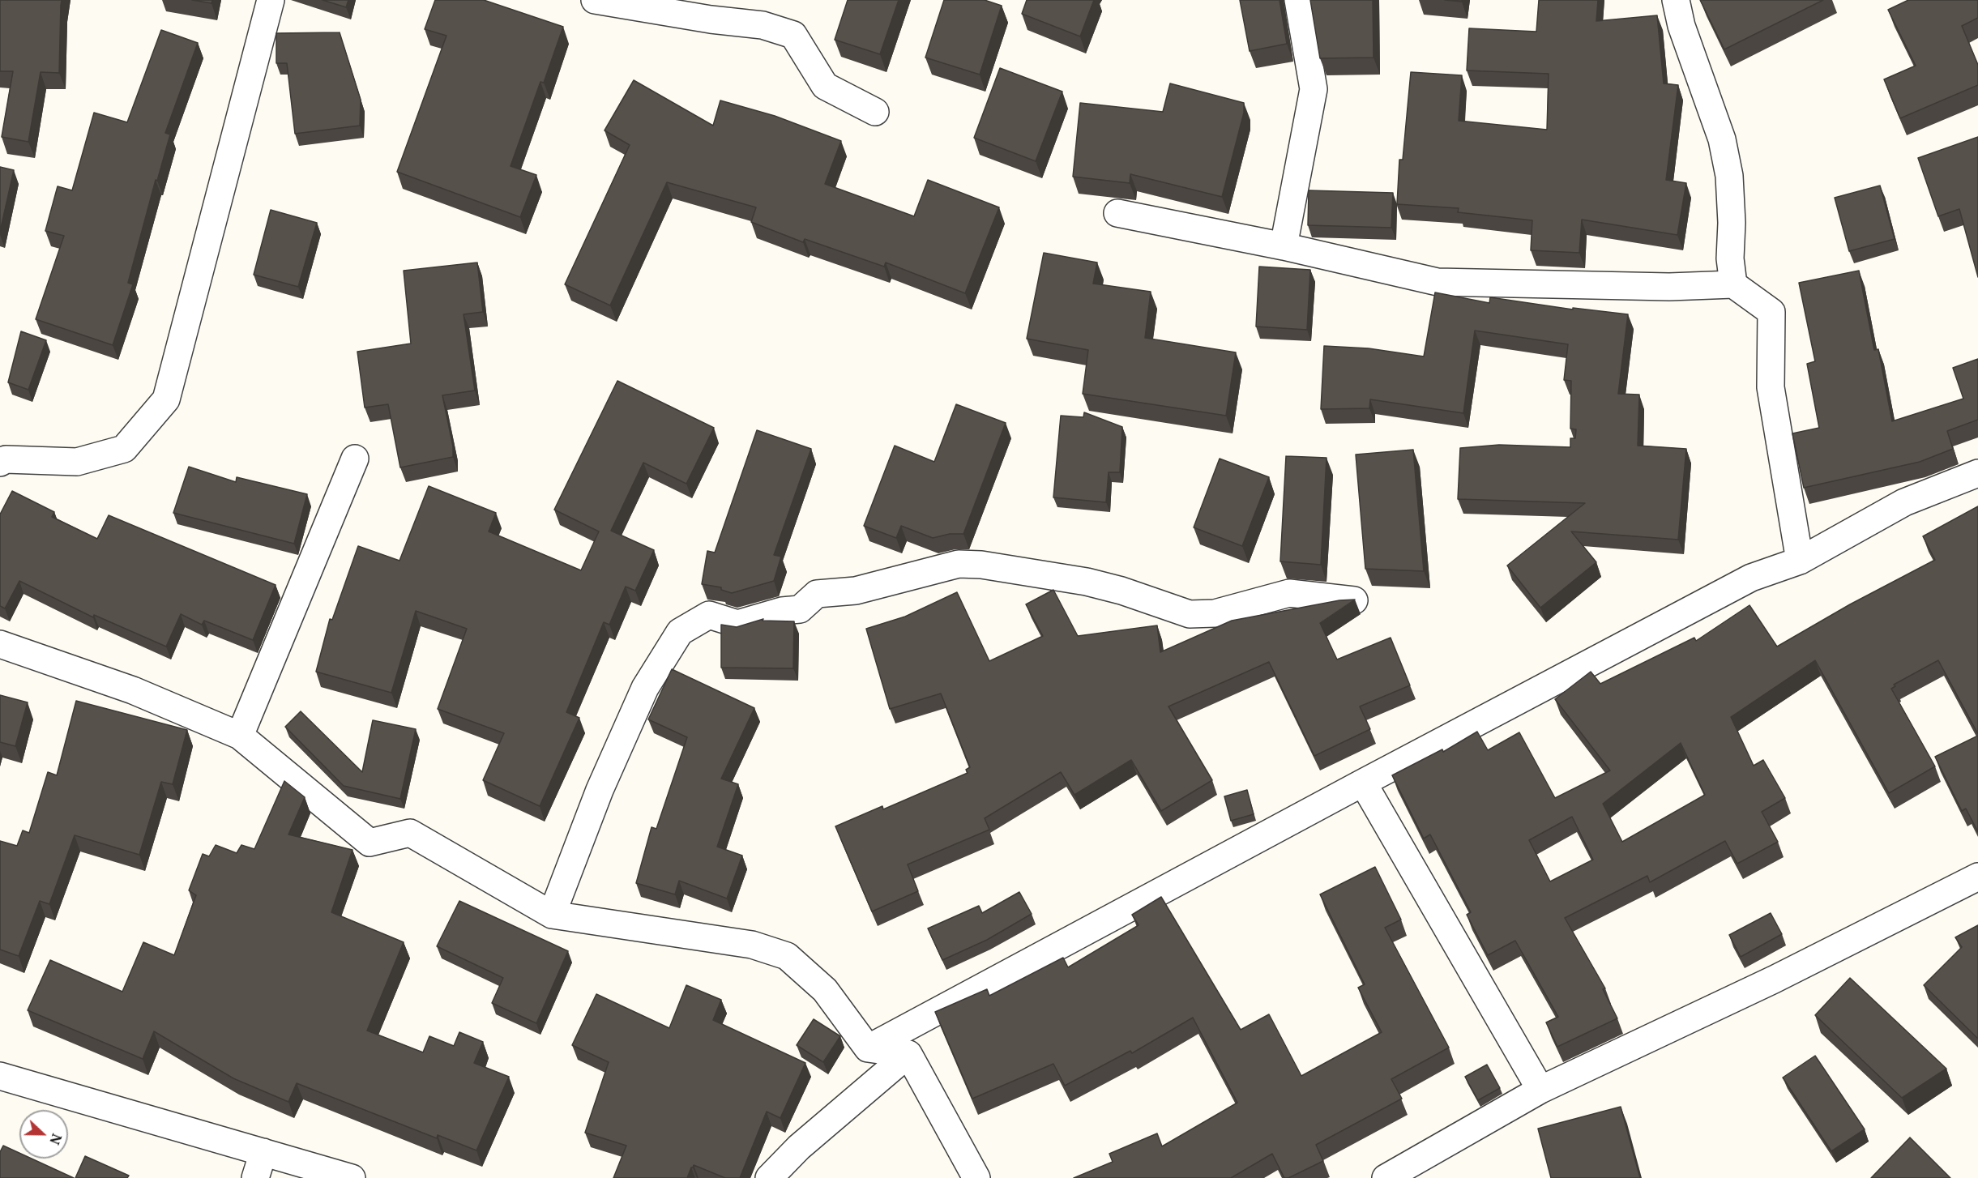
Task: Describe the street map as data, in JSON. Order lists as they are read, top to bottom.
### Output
{
  "north": "right"
}
